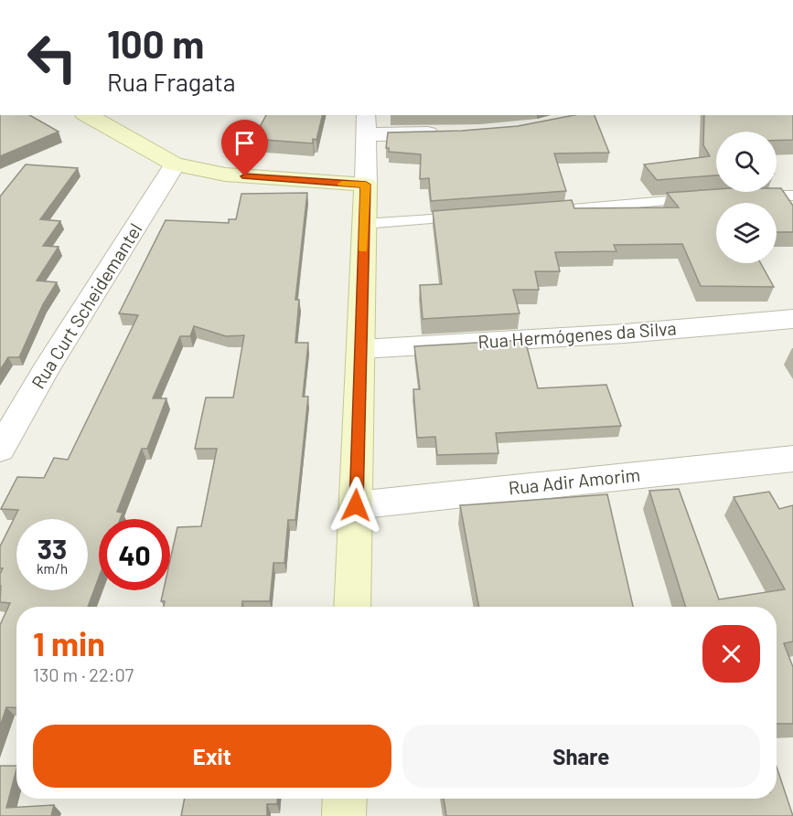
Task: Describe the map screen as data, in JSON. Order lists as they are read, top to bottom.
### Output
{
  "streets": {
    "street": ["Rua Curt Scheidemantel", "Rua Hermógenes da Silva", "Rua Adir Amorim"]
  },
  "page": {
    "turn": ["100 m", "Rua Fragata"],
    "speed": "33 km/h",
    "limit": "40",
    "heading": ["1 min", "130 m · 22:07"],
    "buttons": ["Exit", "Share"]
  }
}
